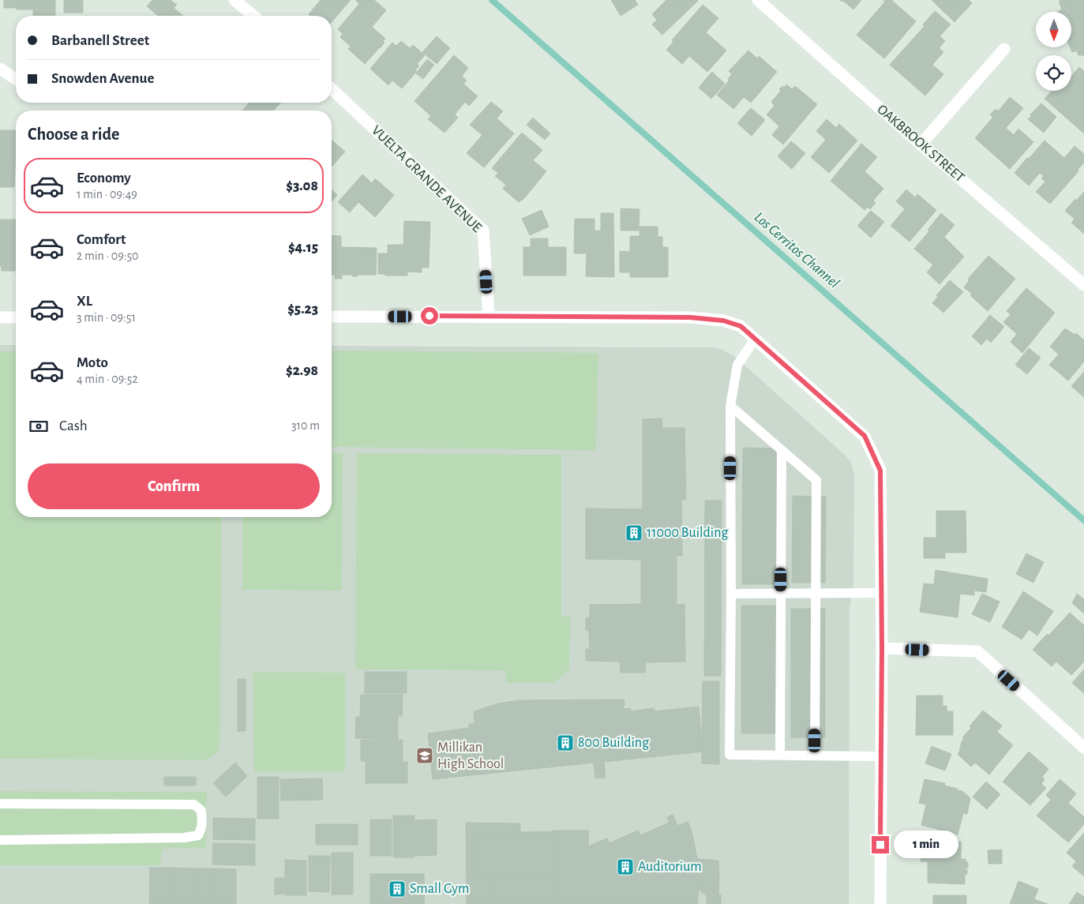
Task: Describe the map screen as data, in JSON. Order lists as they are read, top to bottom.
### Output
{
  "streets": {
    "street": ["OAKBROOK STREET", "VUELTA GRANDE AVENUE"]
  },
  "water": ["Los Cerritos Channel"],
  "places": {
    "building": [
      "11000 Building",
      "800 Building",
      "Auditorium",
      "Small Gym"
    ],
    "school or university": ["Millikan High School"]
  },
  "north": "bottom",
  "page": {
    "banner": ["Barbanell Street", "Snowden Avenue"],
    "heading": "Choose a ride",
    "list": [
      {
        "name": "Economy",
        "note": "1 min · 09:49",
        "value": "$3.08"
      },
      {
        "name": "Comfort",
        "note": "2 min · 09:50",
        "value": "$4.15"
      },
      {
        "name": "XL",
        "note": "3 min · 09:51",
        "value": "$5.23"
      },
      {
        "name": "Moto",
        "note": "4 min · 09:52",
        "value": "$2.98"
      }
    ],
    "pay": ["Cash", "310 m"],
    "buttons": "Confirm",
    "bubble": "1 min"
  }
}
